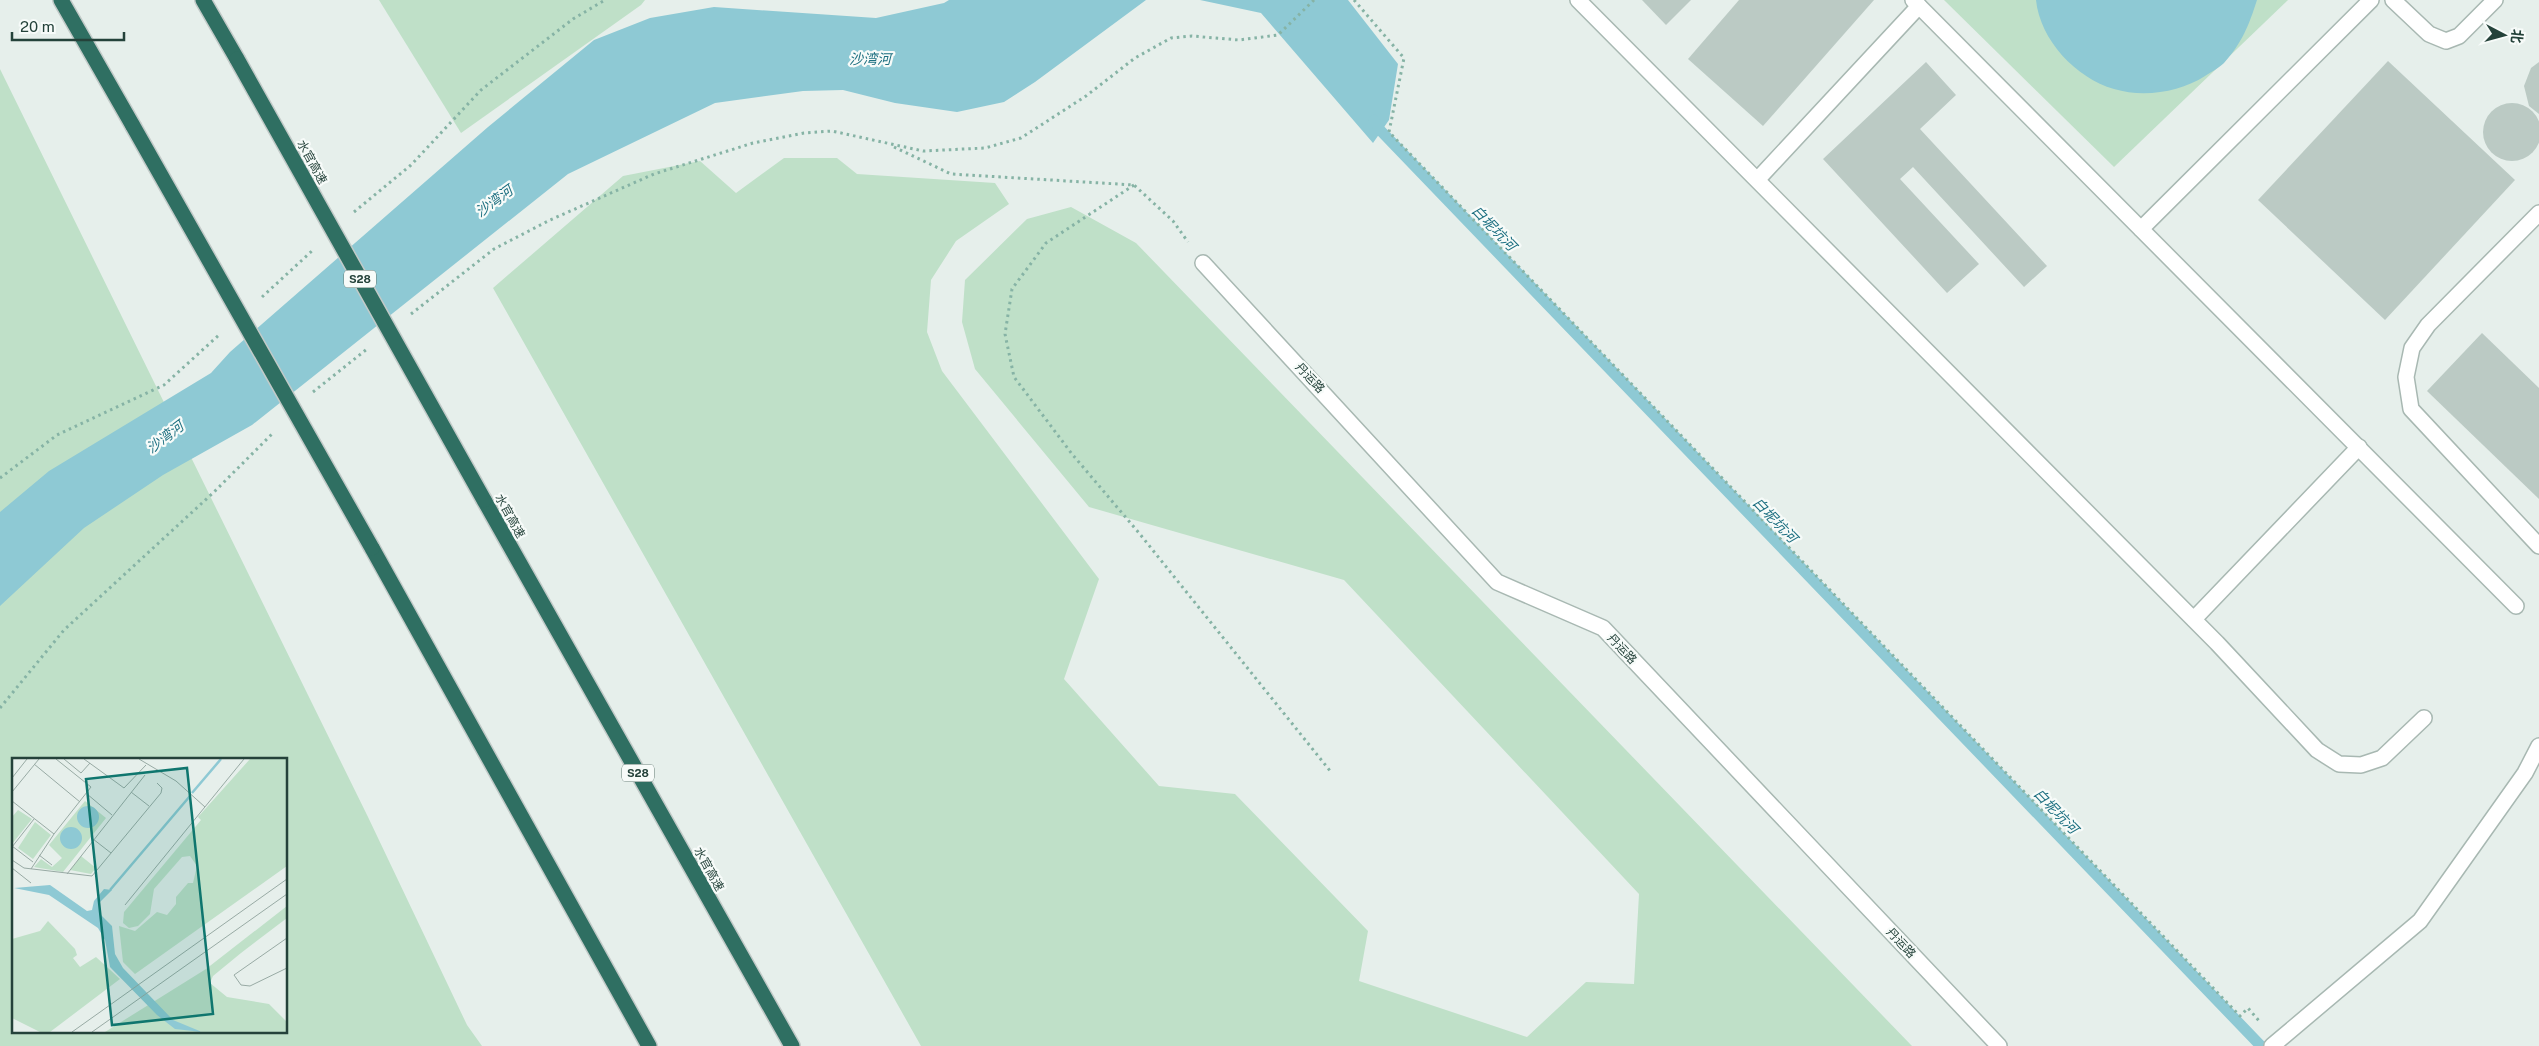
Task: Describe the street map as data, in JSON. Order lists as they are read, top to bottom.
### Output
{
  "streets": {
    "highway": ["水官高速", "S28"],
    "street": ["丹运路"]
  },
  "water": ["沙湾河", "白坭坑河"],
  "scale_bar": "20 m",
  "north": "right"
}
